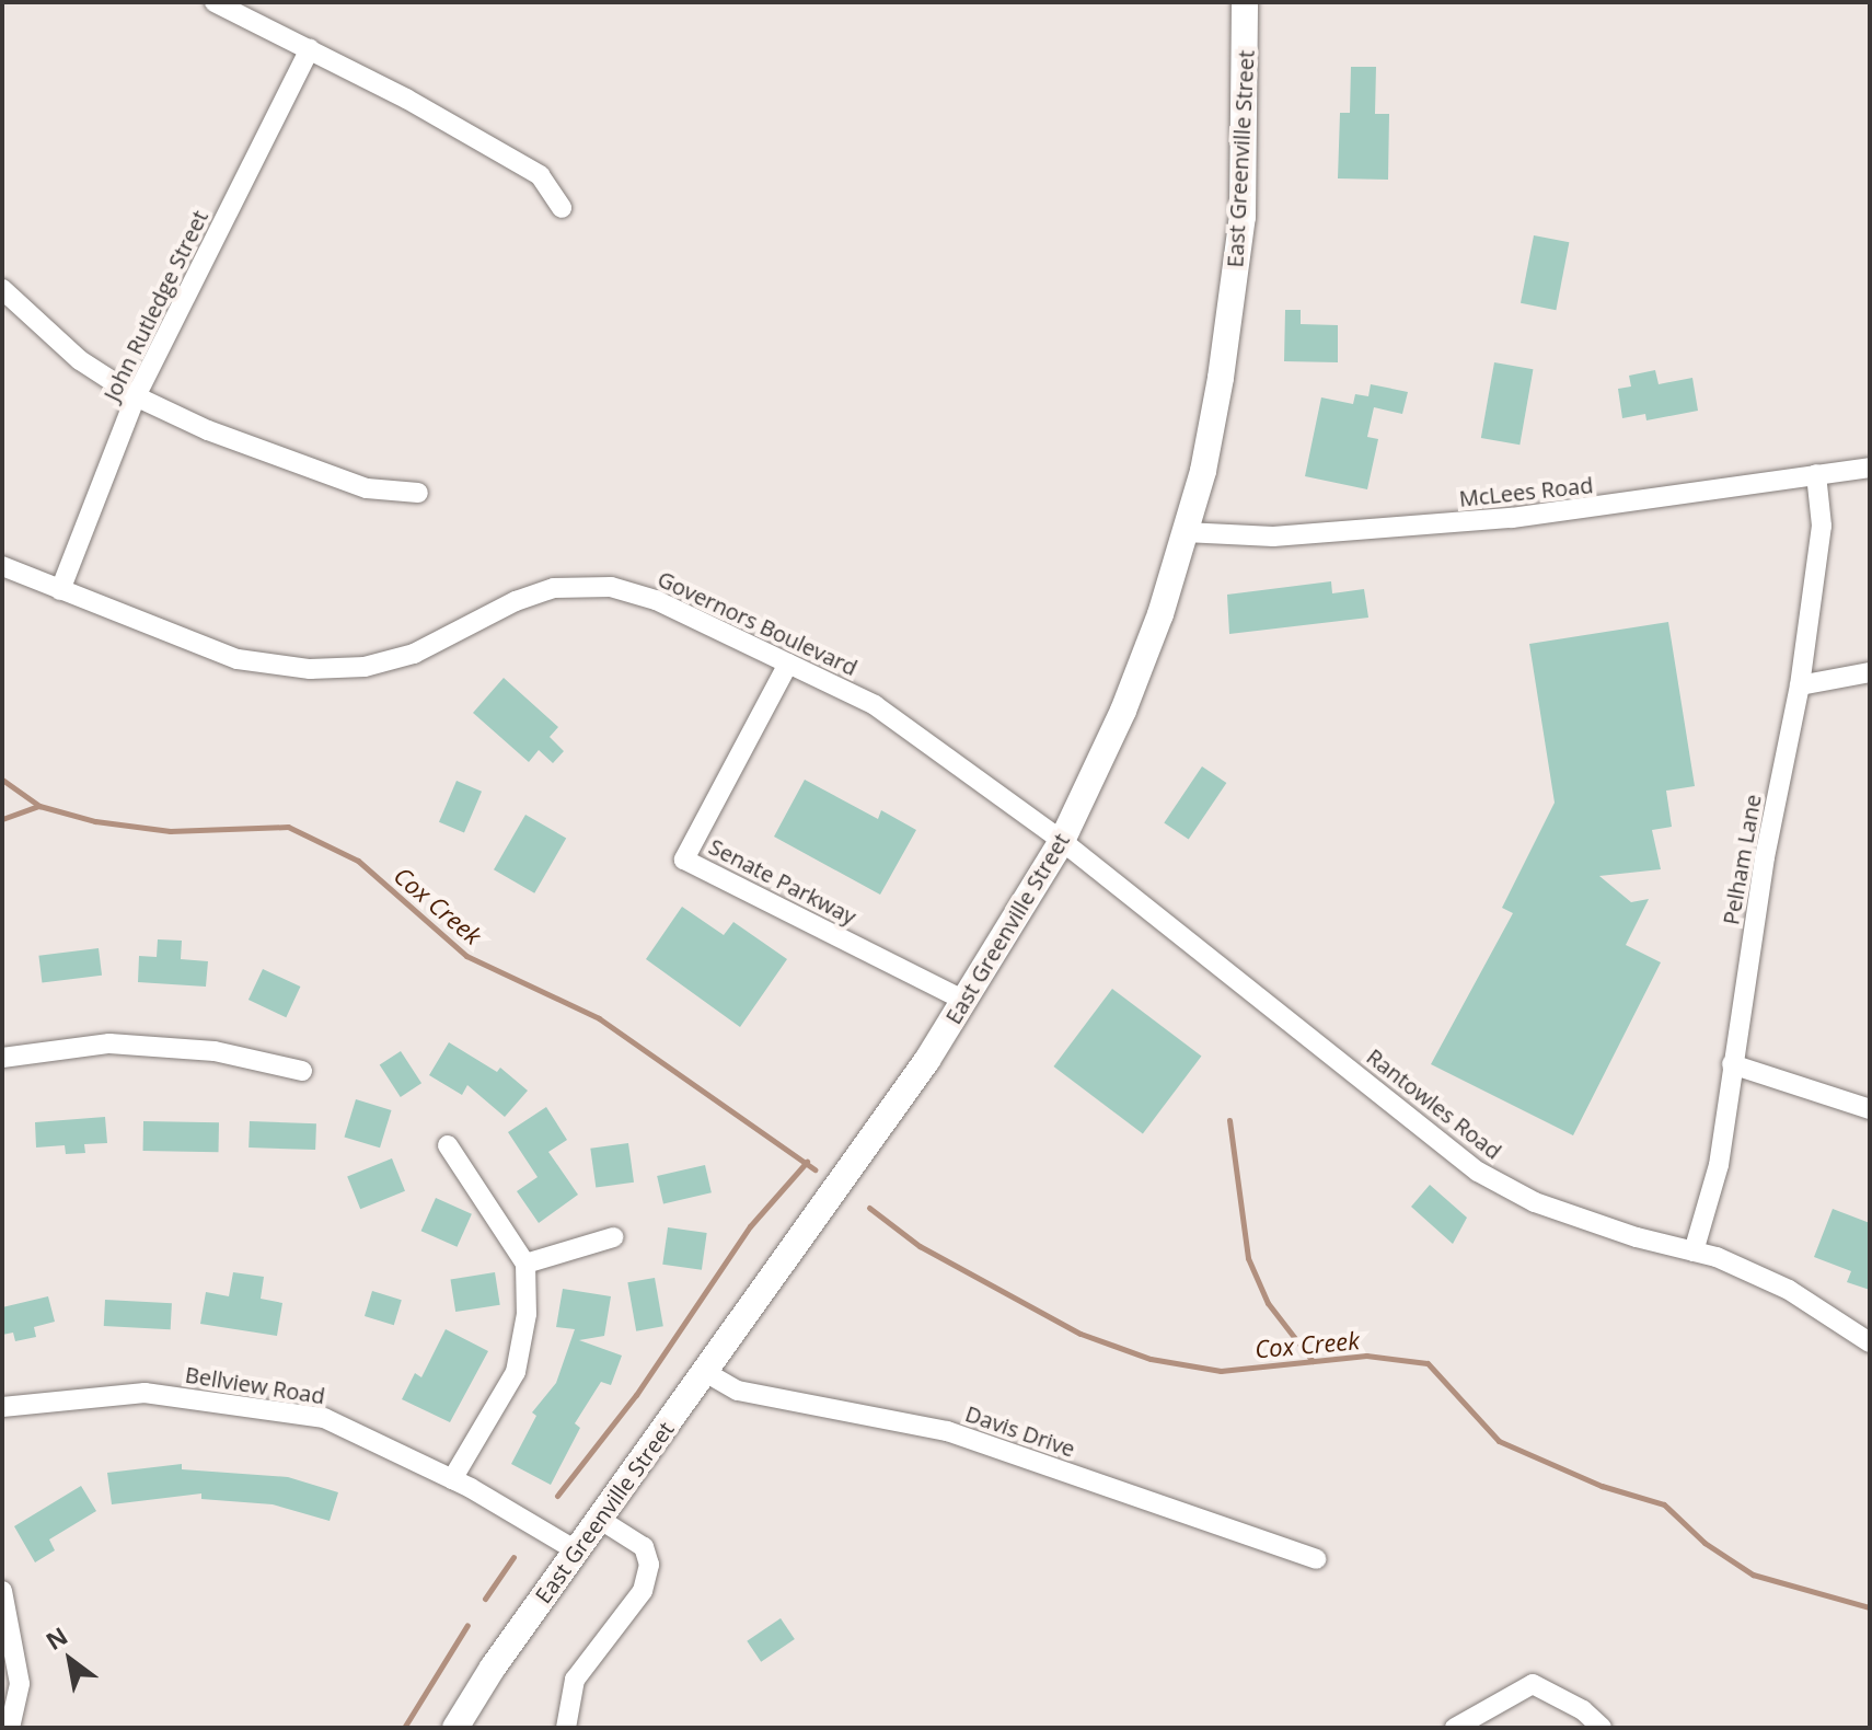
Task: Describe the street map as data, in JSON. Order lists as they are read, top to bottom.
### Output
{
  "streets": {
    "main road": ["East Greenville Street"],
    "street": [
      "John Rutledge Street",
      "McLees Road",
      "Governors Boulevard",
      "Pelham Lane",
      "Senate Parkway",
      "Rantowles Road",
      "Bellview Road",
      "Davis Drive"
    ]
  },
  "crossings": [
    ["East Greenville Street", "McLees Road"],
    ["East Greenville Street", "Governors Boulevard"],
    ["East Greenville Street", "Senate Parkway"],
    ["East Greenville Street", "Rantowles Road"],
    ["East Greenville Street", "Bellview Road"],
    ["East Greenville Street", "Davis Drive"],
    ["John Rutledge Street", "Governors Boulevard"],
    ["McLees Road", "Pelham Lane"],
    ["Governors Boulevard", "Senate Parkway"],
    ["Governors Boulevard", "Rantowles Road"],
    ["Pelham Lane", "Rantowles Road"]
  ],
  "water": ["Cox Creek"],
  "north": "top left"
}
